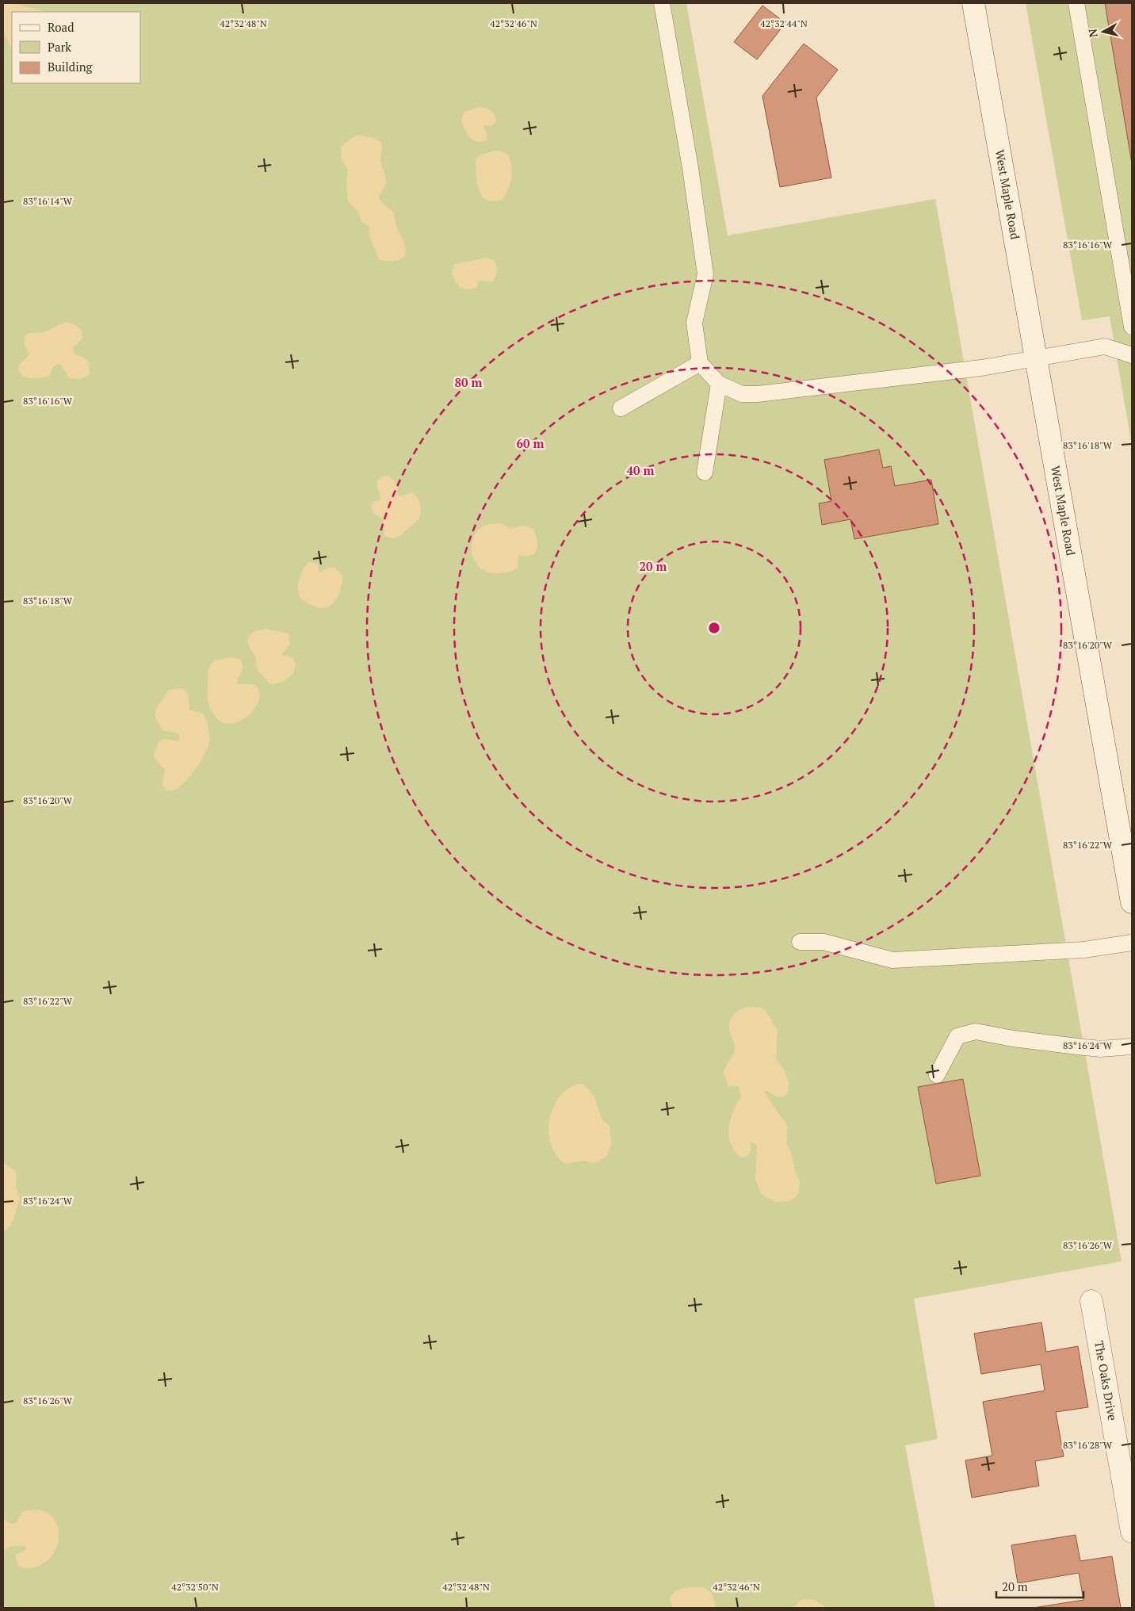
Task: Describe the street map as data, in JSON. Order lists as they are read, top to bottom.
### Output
{
  "streets": {
    "main road": ["West Maple Road", "The Oaks Drive"]
  },
  "legend": ["Road", "Park", "Building"],
  "scale_bar": "20 m",
  "north": "left",
  "coordinates": [
    "42°32'48\"N",
    "42°32'46\"N",
    "42°32'44\"N",
    "83°16'14\"W",
    "83°16'16\"W",
    "83°16'18\"W",
    "83°16'20\"W",
    "83°16'22\"W",
    "83°16'24\"W",
    "83°16'26\"W",
    "83°16'28\"W",
    "42°32'50\"N"
  ],
  "rings": [
    "80 m",
    "60 m",
    "40 m",
    "20 m"
  ]
}
